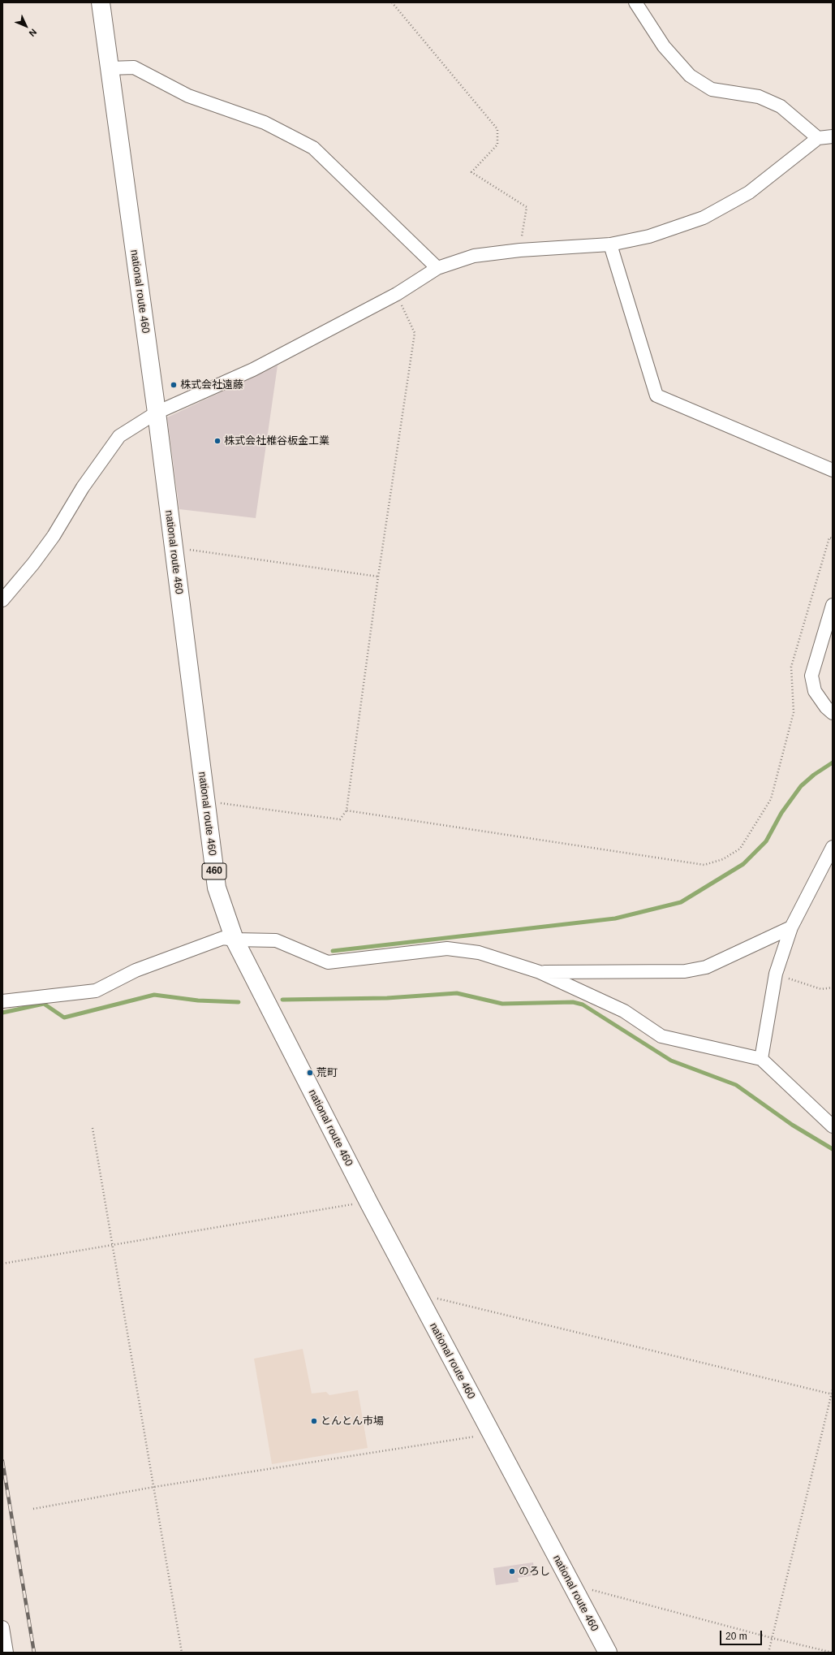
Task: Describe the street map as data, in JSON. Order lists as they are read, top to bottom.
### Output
{
  "streets": {
    "highway": ["national route 460", "460"]
  },
  "places": [
    "株式会社遠藤",
    "株式会社椎谷板金工業",
    "荒町",
    "とんとん市場",
    "のろし"
  ],
  "scale_bar": "20 m",
  "north": "bottom right"
}
